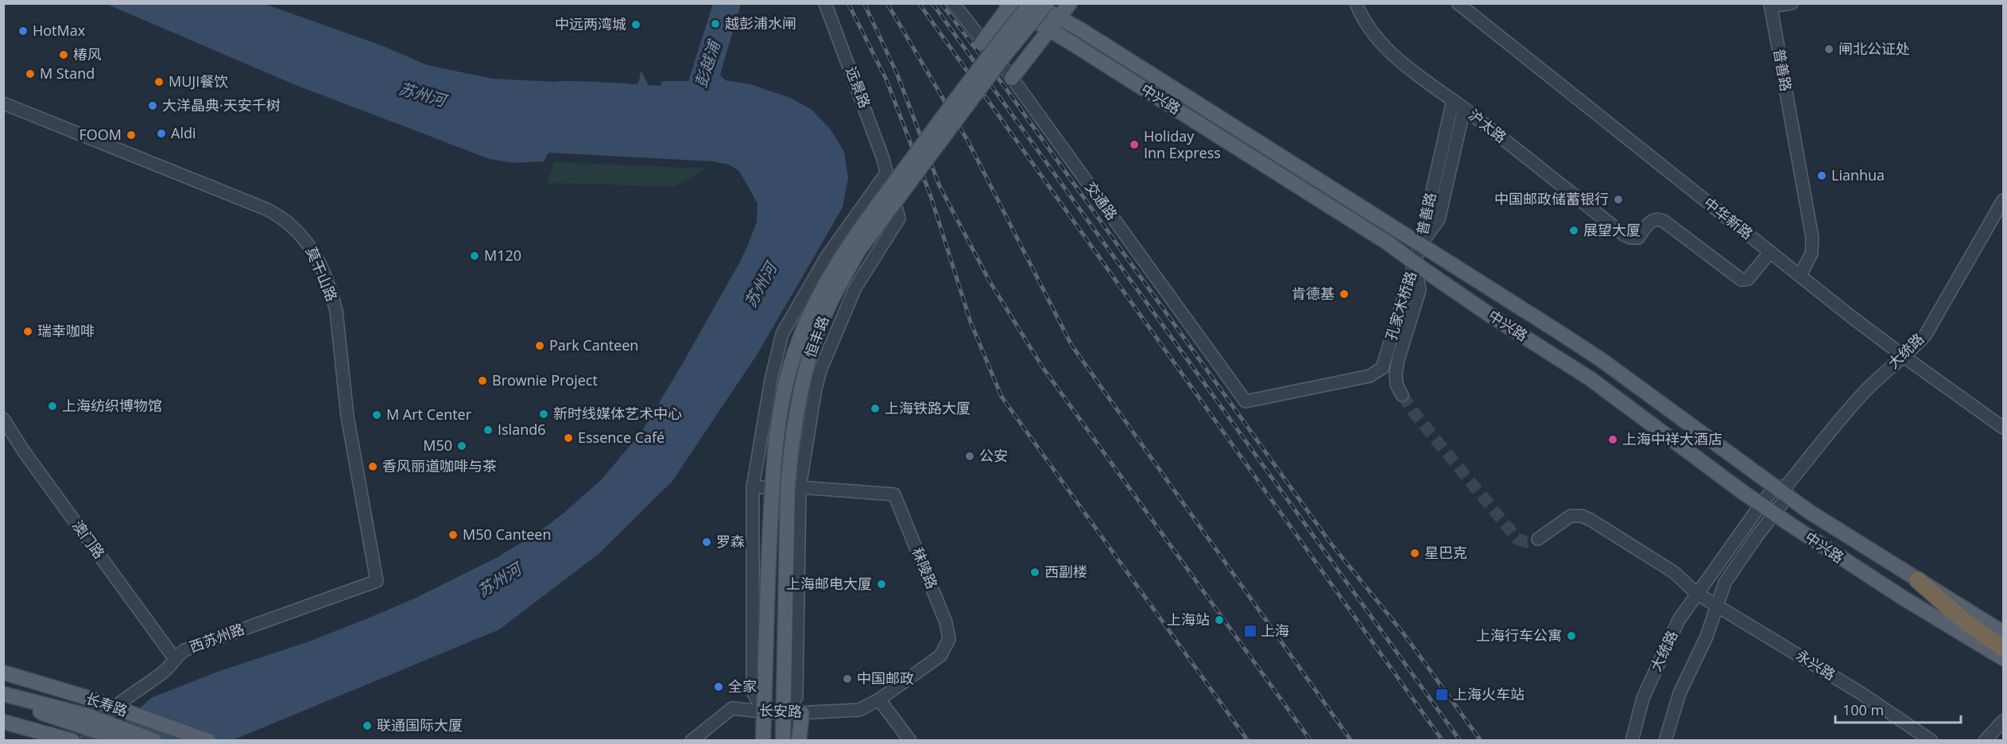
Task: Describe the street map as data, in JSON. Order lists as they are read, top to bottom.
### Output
{
  "streets": {
    "main road": ["中兴路", "恒丰路", "长寿路"],
    "street": [
      "普善路",
      "远景路",
      "沪太路",
      "交通路",
      "中华新路",
      "莫干山路",
      "孔家木桥路",
      "大统路",
      "澳门路",
      "秣陵路",
      "西苏州路",
      "永兴路",
      "长安路"
    ]
  },
  "crossings": [
    ["普善路", "中兴路"],
    ["普善路", "沪太路"],
    ["普善路", "中华新路"],
    ["普善路", "孔家木桥路"],
    ["远景路", "恒丰路"],
    ["远景路", "秣陵路"],
    ["远景路", "长安路"],
    ["中兴路", "孔家木桥路"],
    ["中兴路", "恒丰路"],
    ["中兴路", "大统路"],
    ["沪太路", "中华新路"],
    ["交通路", "孔家木桥路"],
    ["中华新路", "大统路"],
    ["莫干山路", "西苏州路"],
    ["恒丰路", "长安路"],
    ["大统路", "永兴路"],
    ["澳门路", "西苏州路"],
    ["秣陵路", "长安路"]
  ],
  "water": ["彭越浦", "苏州河"],
  "places": {
    "other": [
      "越彭浦水闸",
      "中远两湾城",
      "HotMax",
      "闸北公证处",
      "椿风",
      "M Stand",
      "MUJI餐饮",
      "大洋晶典·天安千树",
      "Aldi",
      "FOOM",
      "Holiday Inn Express",
      "Lianhua",
      "中国邮政储蓄银行",
      "展望大厦",
      "M120",
      "肯德基",
      "瑞幸咖啡",
      "Park Canteen",
      "Brownie Project",
      "上海纺织博物馆",
      "上海铁路大厦",
      "新时线媒体艺术中心",
      "M Art Center",
      "Island6",
      "Essence Café",
      "上海中祥大酒店",
      "M50",
      "公安",
      "香风丽道咖啡与茶",
      "M50 Canteen",
      "罗森",
      "星巴克",
      "西副楼",
      "上海邮电大厦",
      "上海站",
      "上海行车公寓",
      "中国邮政",
      "全家",
      "联通国际大厦"
    ],
    "transit": ["上海", "上海火车站"]
  },
  "scale_bar": "100 m"
}
